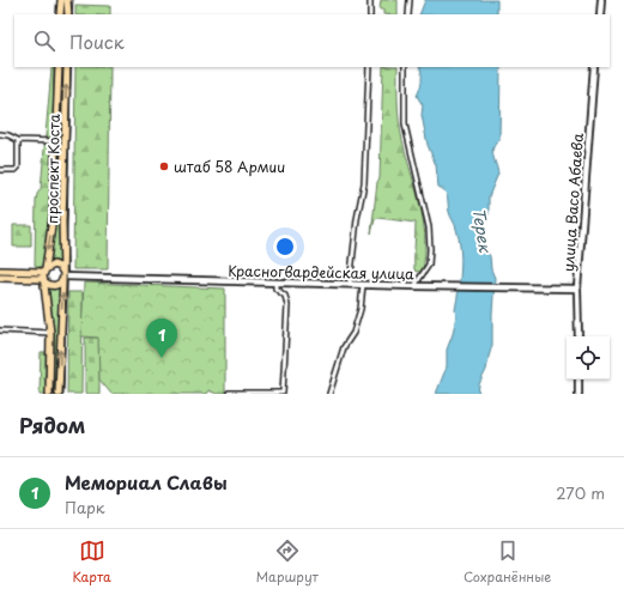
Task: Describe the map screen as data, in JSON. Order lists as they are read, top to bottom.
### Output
{
  "streets": {
    "main road": ["проспект Коста", "улица Васо Абаева", "Красногвардейская улица"]
  },
  "crossings": [
    ["проспект Коста", "Красногвардейская улица"],
    ["улица Васо Абаева", "Красногвардейская улица"]
  ],
  "water": ["Терек"],
  "places": ["штаб 58 Армии"],
  "page": {
    "search": "Поиск",
    "pins": "1",
    "heading": "Рядом",
    "list": [
      {
        "mark": "1",
        "name": "Мемориал Славы",
        "note": "Парк",
        "value": "270 m"
      }
    ],
    "nav": ["Карта", "Маршрут", "Сохранённые"]
  }
}
